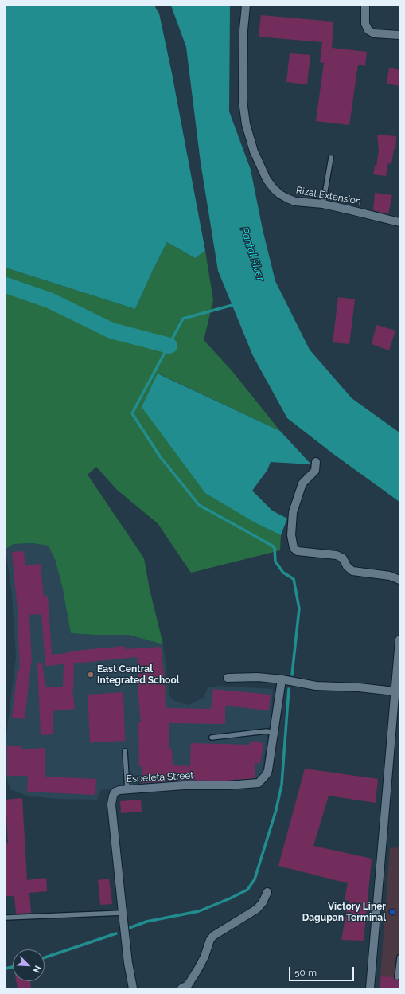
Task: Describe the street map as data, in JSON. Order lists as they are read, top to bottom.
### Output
{
  "streets": {
    "street": ["Rizal Extension", "Espeleta Street"]
  },
  "water": ["Pantal River"],
  "places": ["East Central Integrated School", "Victory Liner Dagupan Terminal"],
  "scale_bar": "50 m",
  "north": "bottom right"
}
